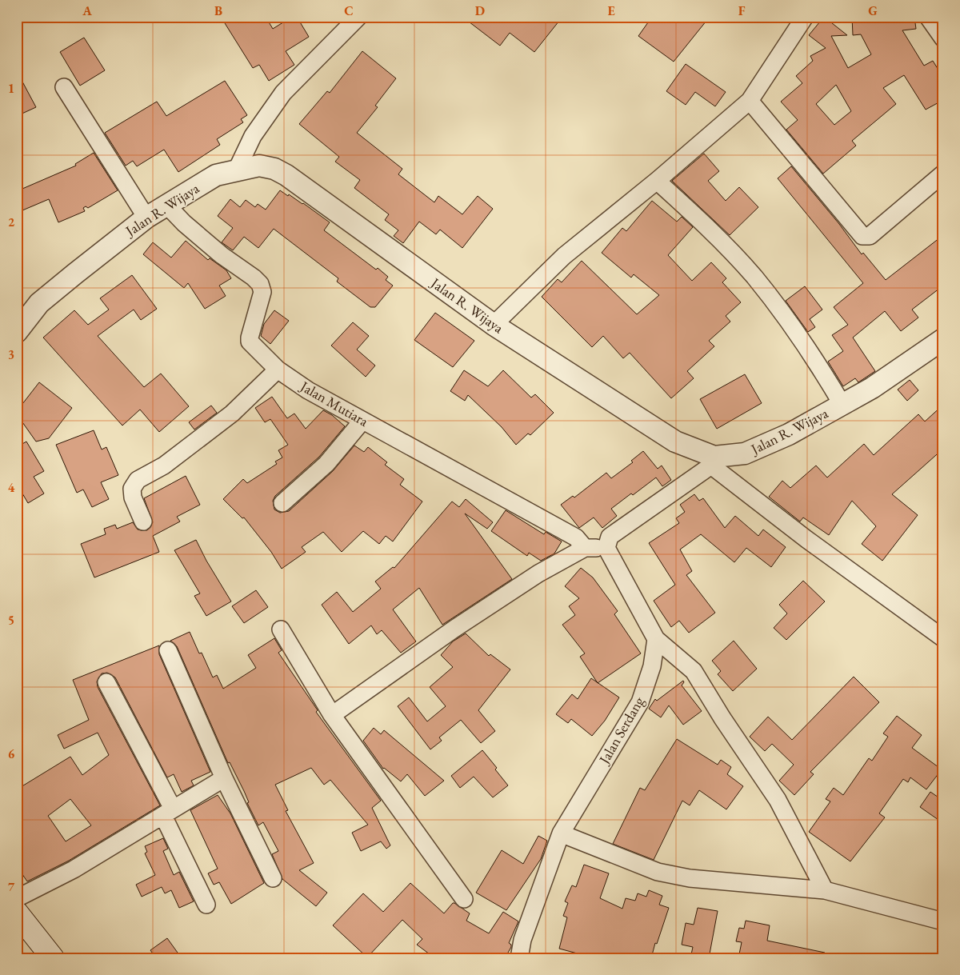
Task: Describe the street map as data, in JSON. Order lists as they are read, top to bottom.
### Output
{
  "streets": {
    "street": ["Jalan R. Wijaya", "Jalan Mutiara", "Jalan Serdang"]
  },
  "crossings": [
    ["Jalan R. Wijaya", "Jalan Mutiara"]
  ],
  "grid": {
    "columns": [
      "A",
      "B",
      "C",
      "D",
      "E",
      "F",
      "G"
    ],
    "rows": [
      "1",
      "2",
      "3",
      "4",
      "5",
      "6",
      "7"
    ]
  }
}
